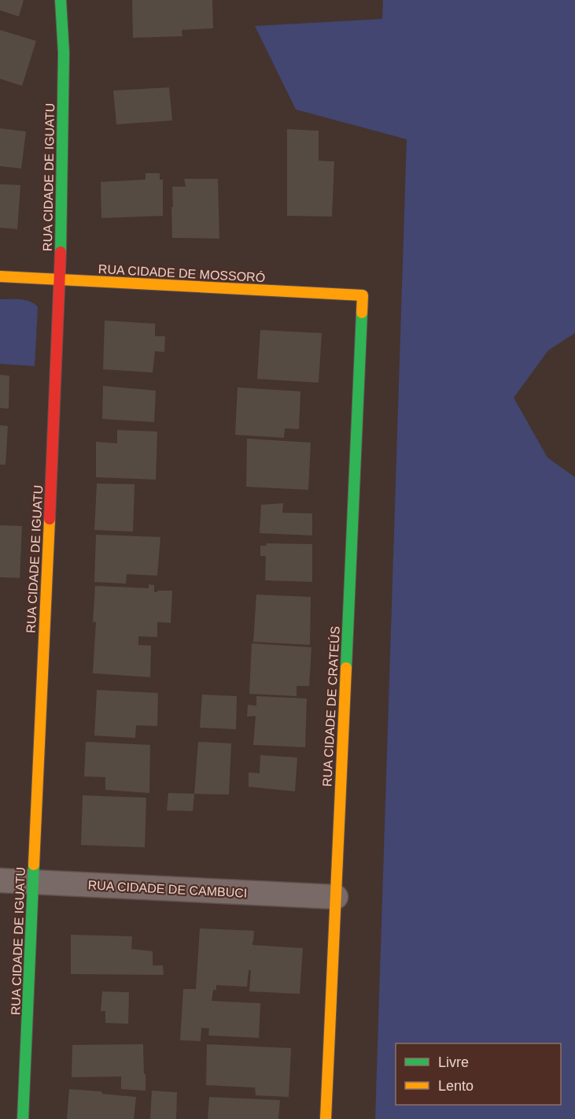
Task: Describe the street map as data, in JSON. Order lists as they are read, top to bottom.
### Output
{
  "streets": {
    "street": [
      "RUA CIDADE DE IGUATU",
      "RUA CIDADE DE MOSSORÓ",
      "RUA CIDADE DE CRATEÚS",
      "RUA CIDADE DE CAMBUCI"
    ]
  },
  "crossings": [
    ["RUA CIDADE DE IGUATU", "RUA CIDADE DE MOSSORÓ"],
    ["RUA CIDADE DE IGUATU", "RUA CIDADE DE CAMBUCI"],
    ["RUA CIDADE DE MOSSORÓ", "RUA CIDADE DE CRATEÚS"],
    ["RUA CIDADE DE CRATEÚS", "RUA CIDADE DE CAMBUCI"]
  ],
  "legend": ["Livre", "Lento"]
}
